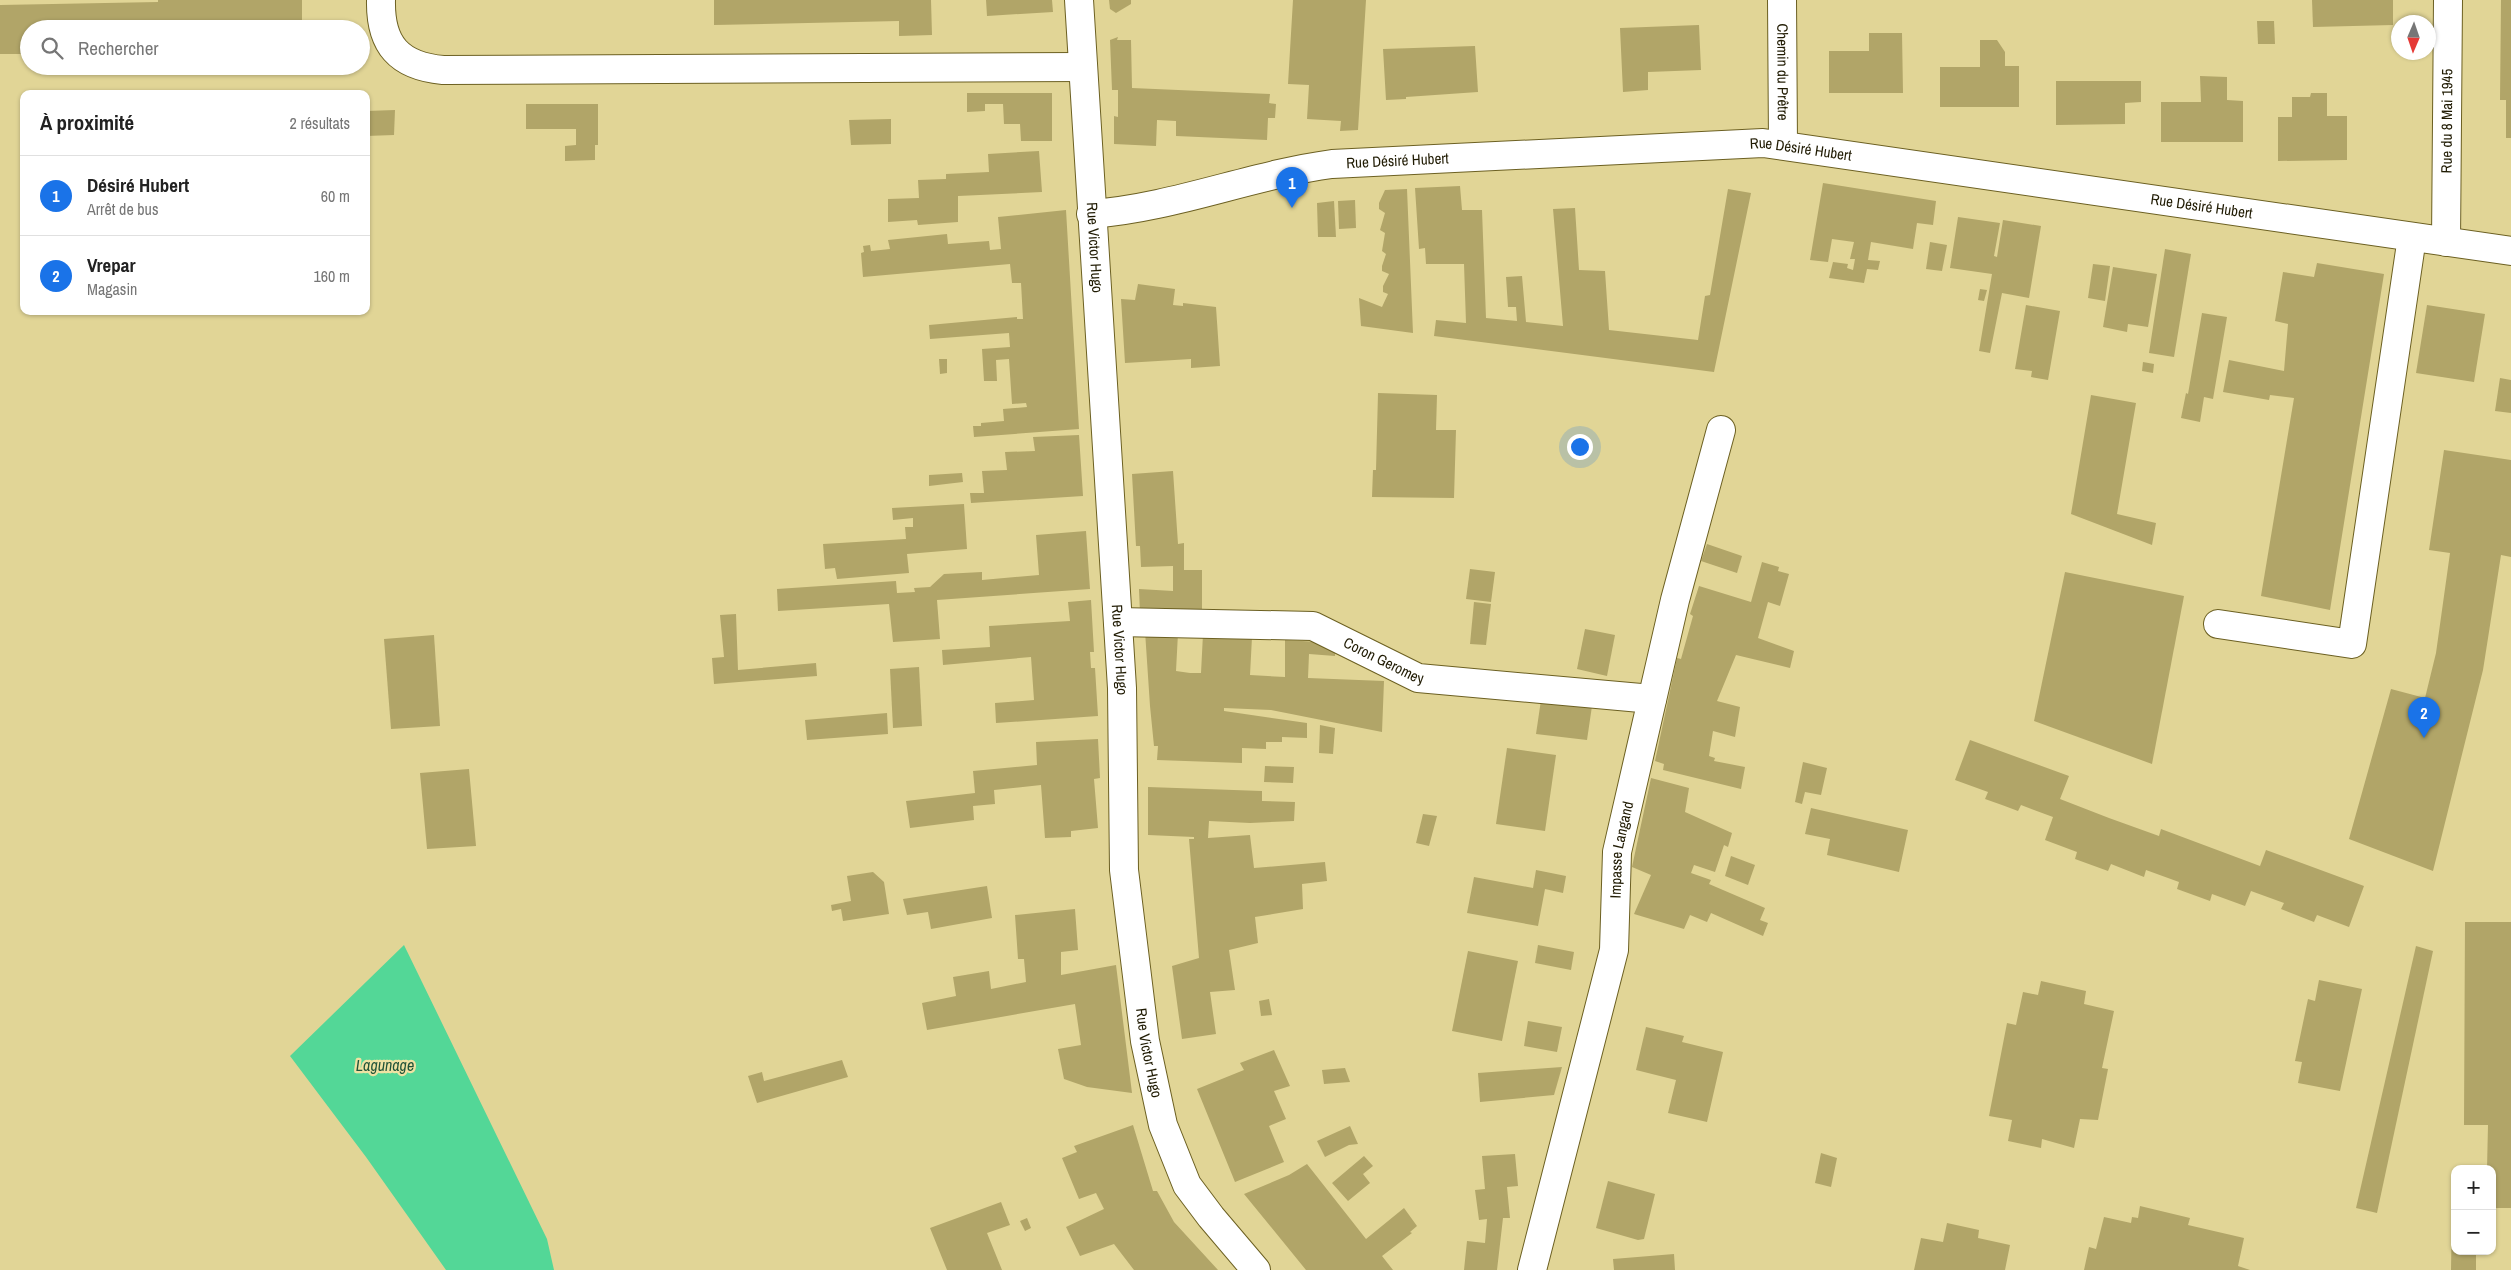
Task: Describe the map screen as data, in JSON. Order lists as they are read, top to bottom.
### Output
{
  "streets": {
    "street": [
      "Chemin du Prêtre",
      "Rue du 8 Mai 1945",
      "Rue Désiré Hubert",
      "Rue Victor Hugo",
      "Coron Geromey",
      "Impasse Langand"
    ]
  },
  "crossings": [
    ["Chemin du Prêtre", "Rue Désiré Hubert"],
    ["Rue du 8 Mai 1945", "Rue Désiré Hubert"],
    ["Rue Désiré Hubert", "Rue Victor Hugo"],
    ["Rue Victor Hugo", "Coron Geromey"],
    ["Coron Geromey", "Impasse Langand"]
  ],
  "water": ["Lagunage"],
  "north": "bottom",
  "page": {
    "search": "Rechercher",
    "heading": ["À proximité", "2 résultats"],
    "list": [
      {
        "mark": "1",
        "name": "Désiré Hubert",
        "note": "Arrêt de bus",
        "value": "60 m"
      },
      {
        "mark": "2",
        "name": "Vrepar",
        "note": "Magasin",
        "value": "160 m"
      }
    ],
    "pins": ["1", "2"],
    "map_buttons": ["+", "−"]
  }
}
